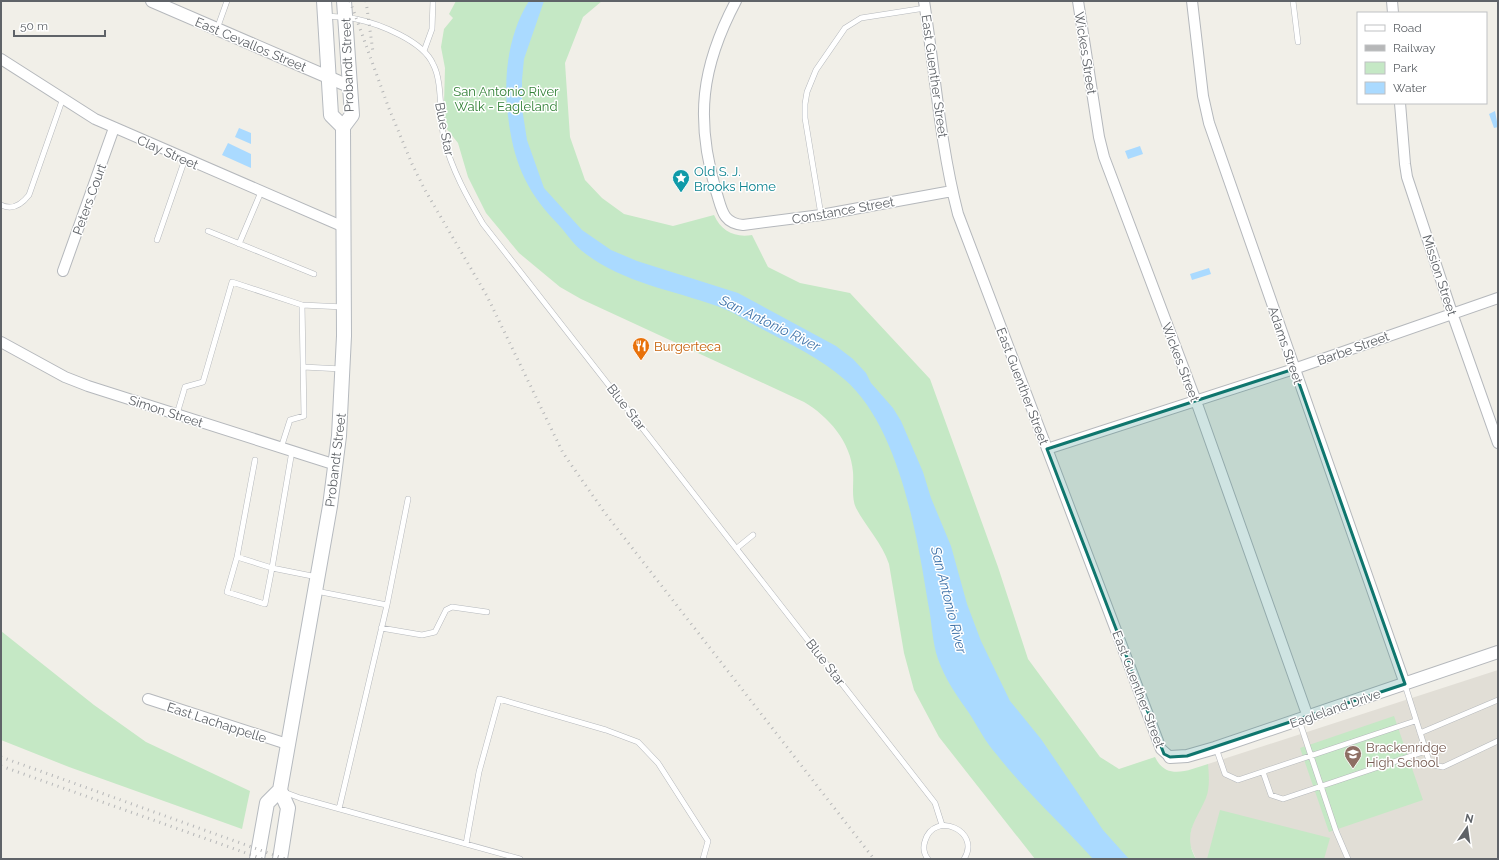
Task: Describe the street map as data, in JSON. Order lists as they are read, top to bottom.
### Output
{
  "streets": {
    "main road": ["Probandt Street"],
    "street": [
      "East Cevallos Street",
      "Wickes Street",
      "East Guenther Street",
      "Clay Street",
      "Peters Court",
      "Constance Street",
      "Mission Street",
      "Adams Street",
      "Barbe Street",
      "Simon Street",
      "Eagleland Drive",
      "East Lachappelle"
    ],
    "lane": ["Blue Star"]
  },
  "crossings": [
    ["East Cevallos Street", "Probandt Street"],
    ["Wickes Street", "Barbe Street"],
    ["Wickes Street", "Eagleland Drive"],
    ["Probandt Street", "Blue Star"],
    ["Probandt Street", "Clay Street"],
    ["Probandt Street", "Simon Street"],
    ["Probandt Street", "East Lachappelle"],
    ["East Guenther Street", "Constance Street"],
    ["East Guenther Street", "Barbe Street"],
    ["East Guenther Street", "Eagleland Drive"],
    ["Clay Street", "Peters Court"],
    ["Mission Street", "Barbe Street"],
    ["Adams Street", "Barbe Street"],
    ["Adams Street", "Eagleland Drive"]
  ],
  "water": ["San Antonio River"],
  "parks": ["San Antonio River Walk - Eagleland"],
  "places": {
    "place": ["Old S. J. Brooks Home"],
    "restaurant": ["Burgerteca"],
    "school or university": ["Brackenridge High School"]
  },
  "legend": [
    "Road",
    "Railway",
    "Park",
    "Water"
  ],
  "scale_bar": "50 m",
  "north": "top"
}
